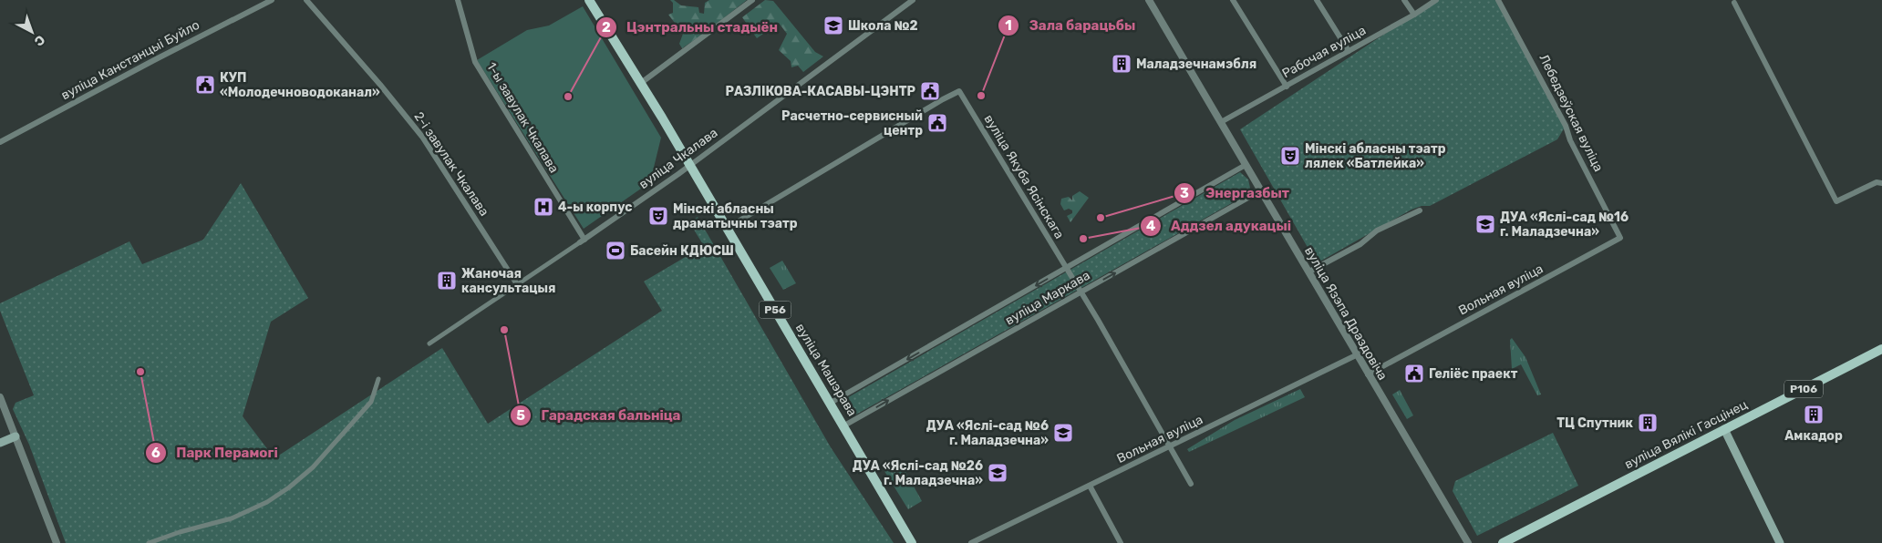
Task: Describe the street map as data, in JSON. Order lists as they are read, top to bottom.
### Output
{
  "streets": {
    "main road": [
      "Р56",
      "вуліца Машэрава",
      "Р106",
      "вуліца Вялікі Гасцінец"
    ],
    "street": [
      "Рабочая вуліца",
      "вуліца Канстанцыі Буйло",
      "Лебедзеўская вуліца",
      "1-ы завулак Чкалава",
      "вуліца Чкалава",
      "2-і завулак Чкалава",
      "вуліца Якуба Ясінскага",
      "Вольная вуліца",
      "вуліца Маркава",
      "вуліца Язэпа Драздовіча"
    ]
  },
  "crossings": [
    ["Рабочая вуліца", "вуліца Язэпа Драздовіча"],
    ["Лебедзеўская вуліца", "Вольная вуліца"],
    ["1-ы завулак Чкалава", "вуліца Чкалава"],
    ["вуліца Чкалава", "2-і завулак Чкалава"],
    ["вуліца Чкалава", "вуліца Машэрава"],
    ["вуліца Якуба Ясінскага", "Вольная вуліца"],
    ["вуліца Якуба Ясінскага", "вуліца Маркава"],
    ["вуліца Якуба Ясінскага", "вуліца Машэрава"],
    ["Вольная вуліца", "вуліца Язэпа Драздовіча"],
    ["вуліца Маркава", "вуліца Язэпа Драздовіча"],
    ["вуліца Маркава", "вуліца Машэрава"]
  ],
  "places": {
    "school or university": [
      "Школа №2",
      "ДУА «Яслі-сад №16 г. Маладзечна»",
      "ДУА «Яслі-сад №6 г. Маладзечна»",
      "ДУА «Яслі-сад №26 г. Маладзечна»"
    ],
    "building": [
      "Маладзечнамэбля",
      "Жаночая кансультацыя",
      "Амкадор",
      "ТЦ Спутник"
    ],
    "public building": [
      "КУП «Молодечноводоканал»",
      "РАЗЛІКОВА-КАСАВЫ-ЦЭНТР",
      "Расчетно-сервисный центр",
      "Геліёс праект"
    ],
    "other": [
      "Зала барацьбы",
      "Цэнтральны стадыён",
      "Энергазбыт",
      "Аддзел адукацыі",
      "Гарадская бальніца",
      "Парк Перамогі"
    ],
    "theatre": ["Мінскі абласны тэатр лялек «Батлейка»", "Мінскі абласны драматычны тэатр"],
    "hospital": ["4-ы корпус"],
    "sports": ["Басейн КДЮСШ"]
  },
  "north": "bottom right"
}
